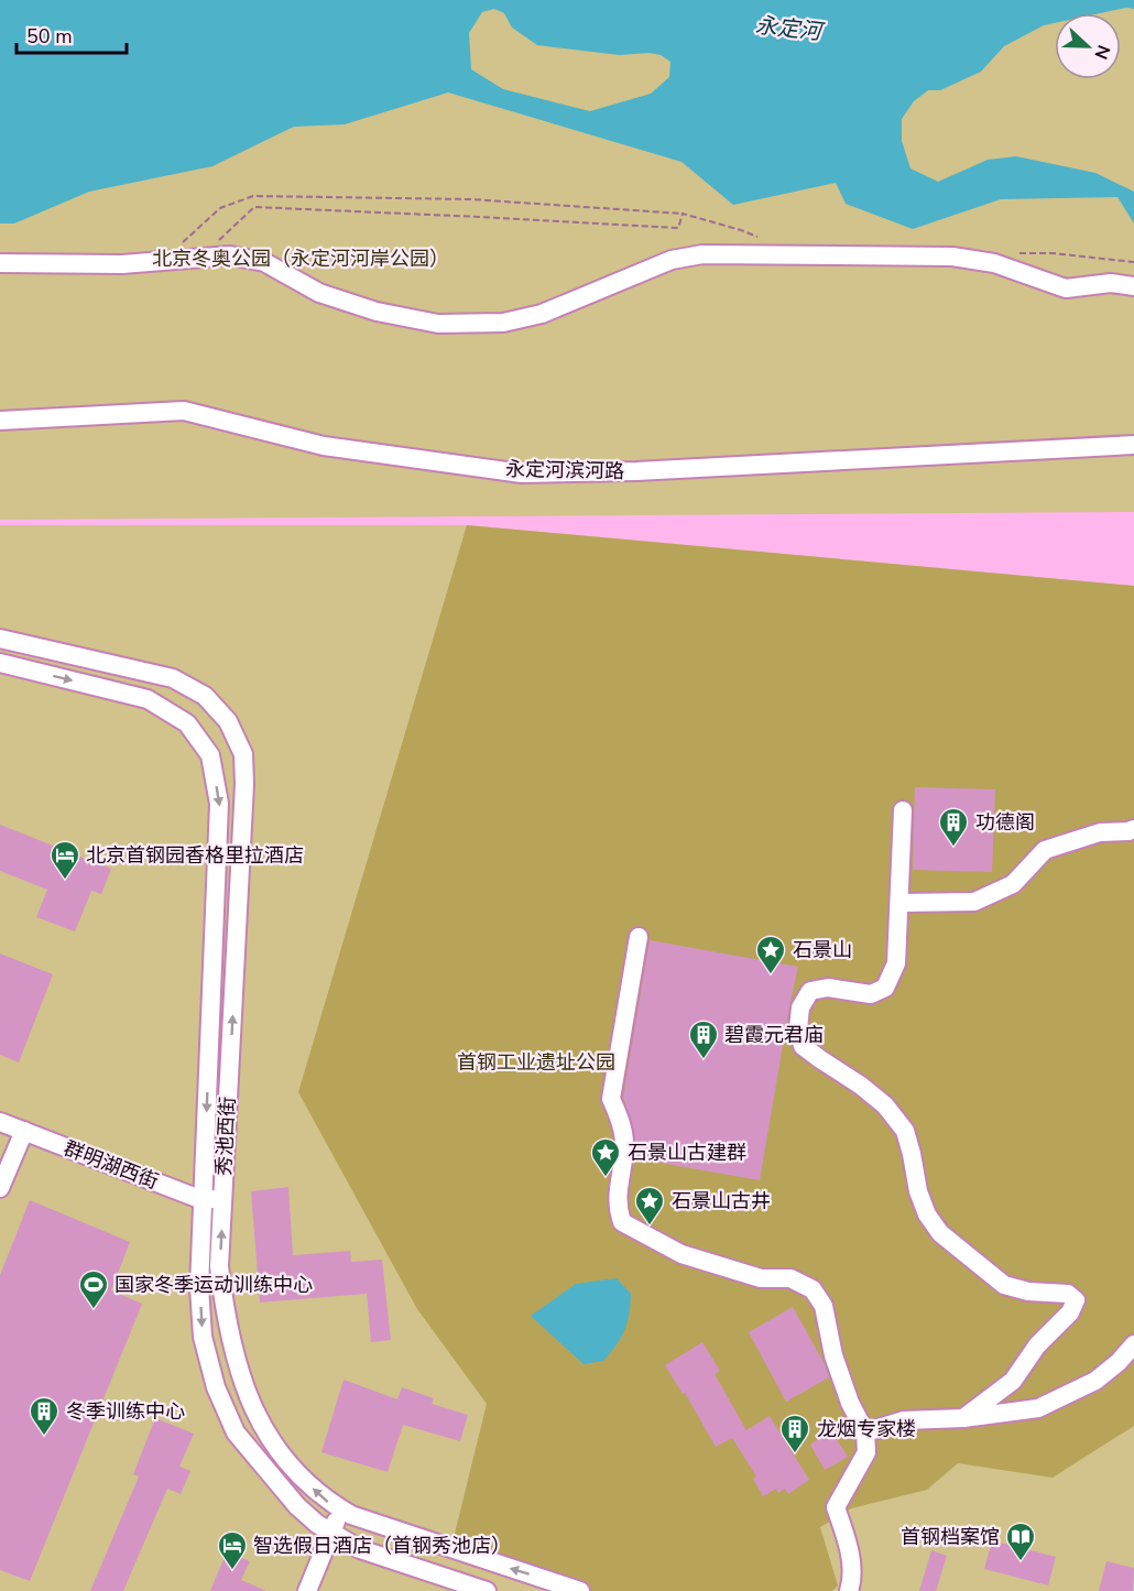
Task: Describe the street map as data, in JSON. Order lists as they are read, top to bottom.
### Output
{
  "streets": {
    "street": ["永定河滨河路", "秀池西街", "群明湖西街"]
  },
  "crossings": [
    ["秀池西街", "群明湖西街"]
  ],
  "water": ["永定河"],
  "parks": ["北京冬奥公园（永定河河岸公园）", "首钢工业遗址公园"],
  "places": {
    "building": [
      "功德阁",
      "碧霞元君庙",
      "冬季训练中心",
      "龙烟专家楼"
    ],
    "hotel": ["北京首钢园香格里拉酒店", "智选假日酒店（首钢秀池店）"],
    "place": ["石景山", "石景山古建群", "石景山古井"],
    "sports": ["国家冬季运动训练中心"],
    "library": ["首钢档案馆"]
  },
  "scale_bar": "50 m",
  "north": "right"
}
